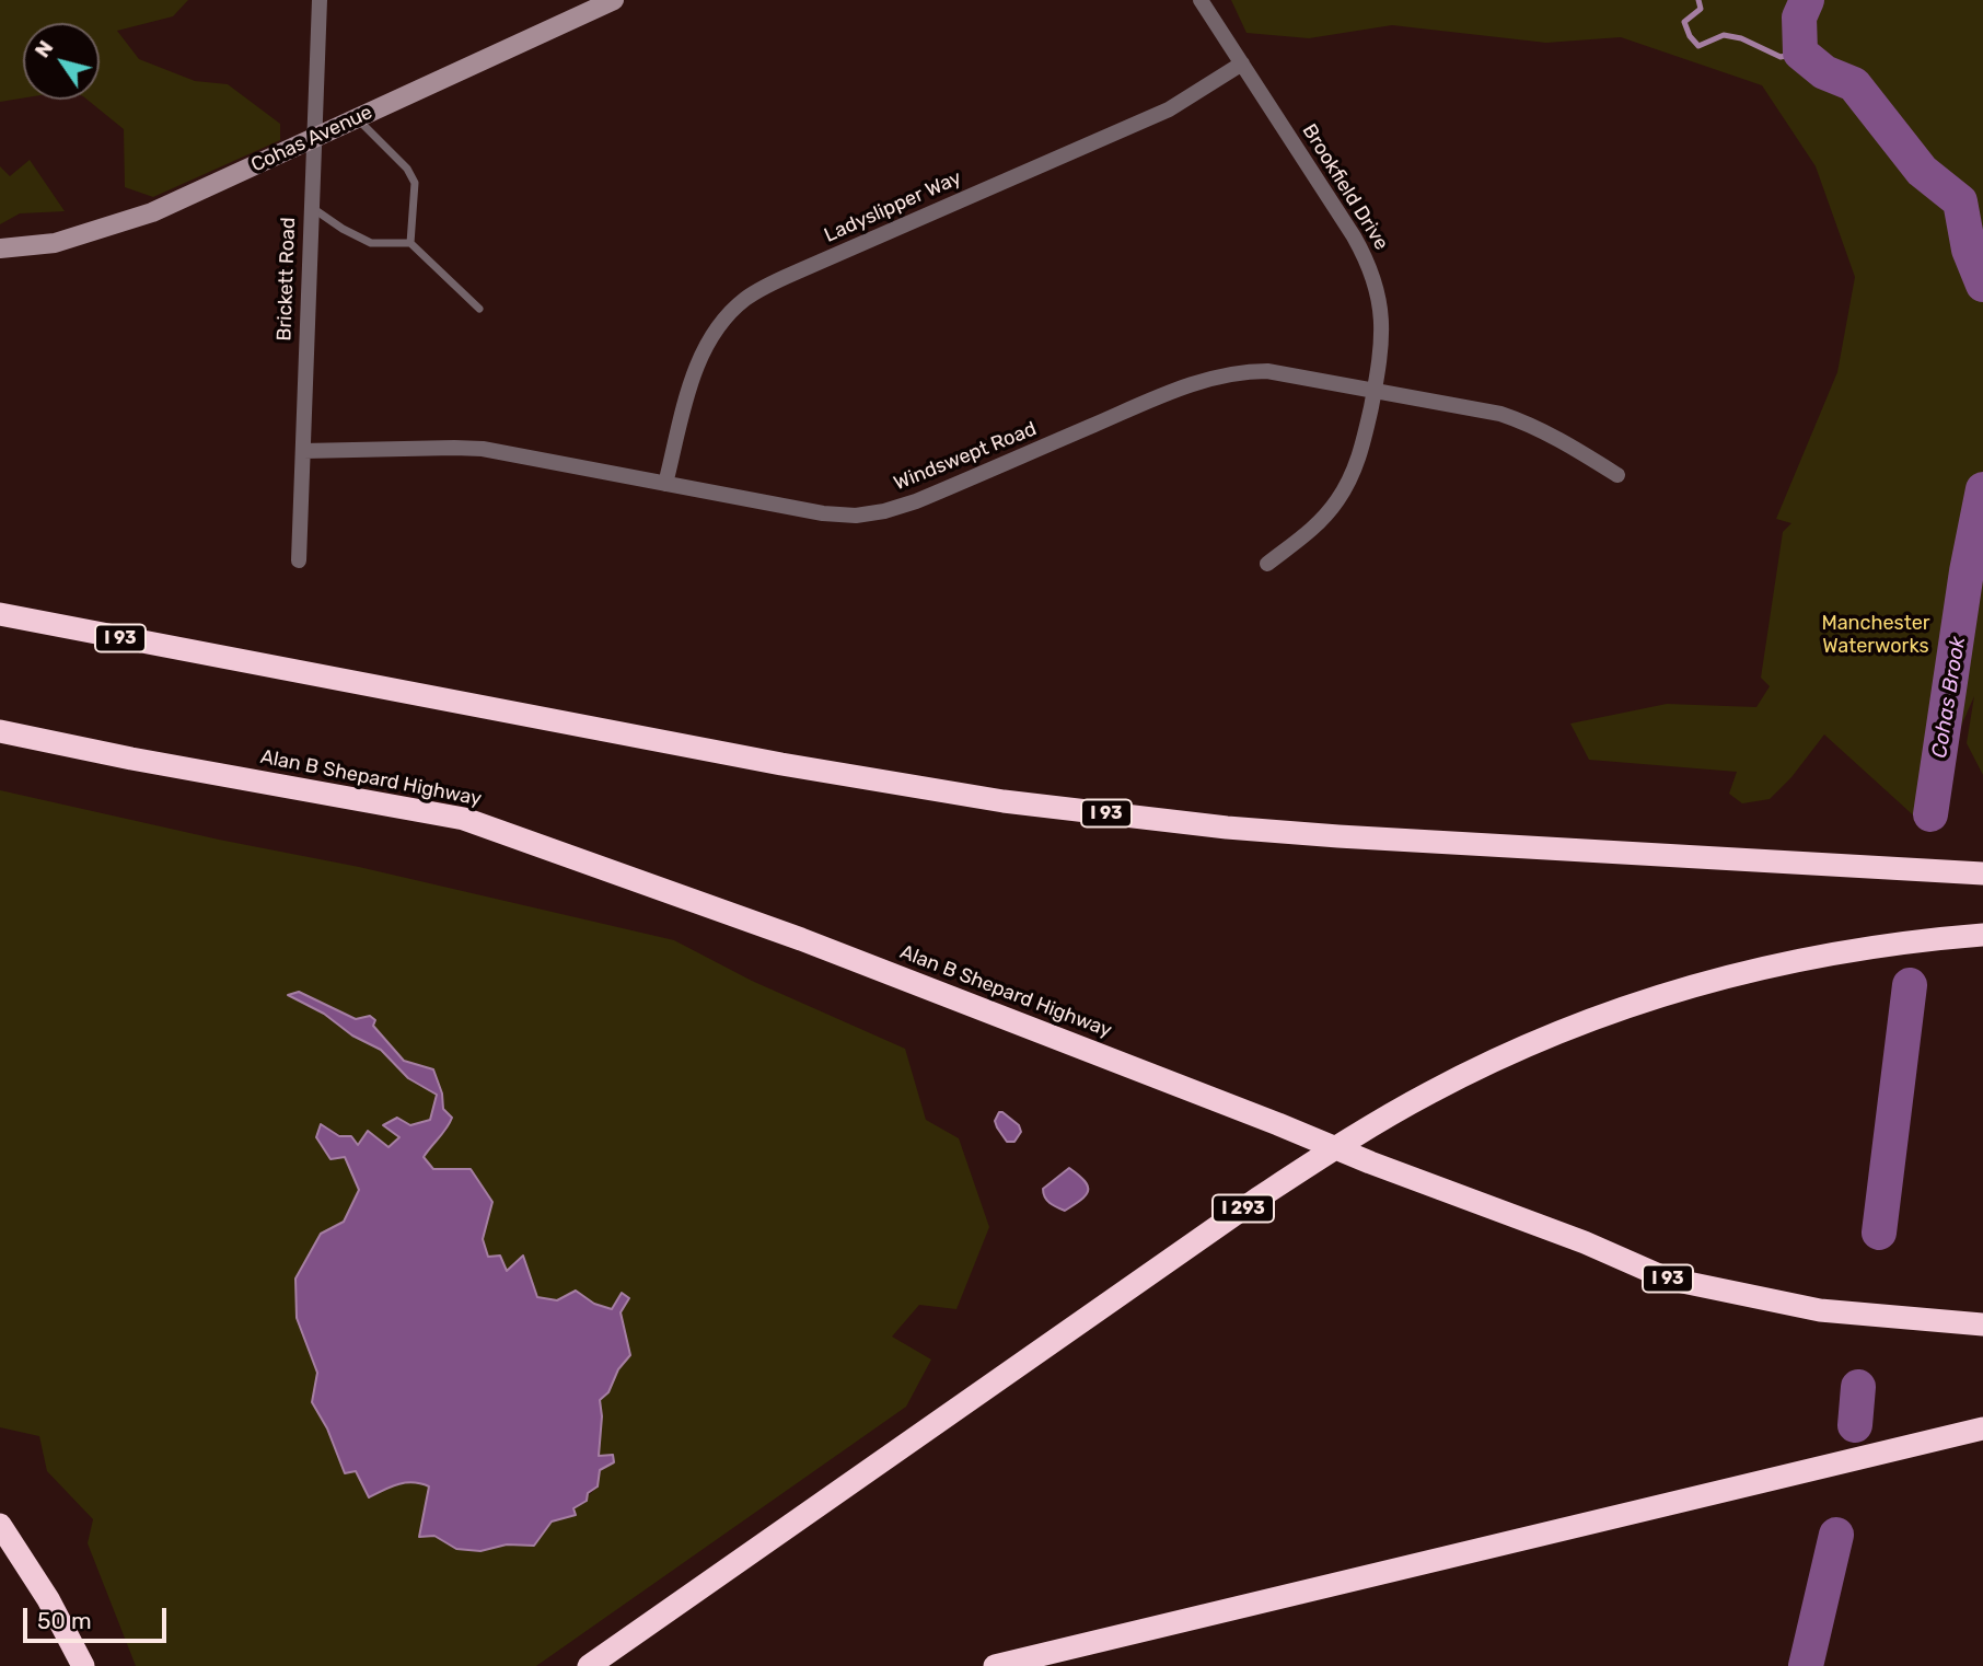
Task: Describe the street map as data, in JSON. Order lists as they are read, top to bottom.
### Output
{
  "streets": {
    "highway": ["I 93", "Alan B Shepard Highway", "I 293"],
    "street": [
      "Cohas Avenue",
      "Brookfield Drive",
      "Ladyslipper Way",
      "Brickett Road",
      "Windswept Road"
    ]
  },
  "crossings": [
    ["Cohas Avenue", "Brickett Road"],
    ["Brookfield Drive", "Ladyslipper Way"],
    ["Brookfield Drive", "Windswept Road"],
    ["Ladyslipper Way", "Windswept Road"],
    ["Brickett Road", "Windswept Road"]
  ],
  "water": ["Cohas Brook"],
  "parks": ["Manchester Waterworks"],
  "scale_bar": "50 m",
  "north": "top left"
}
